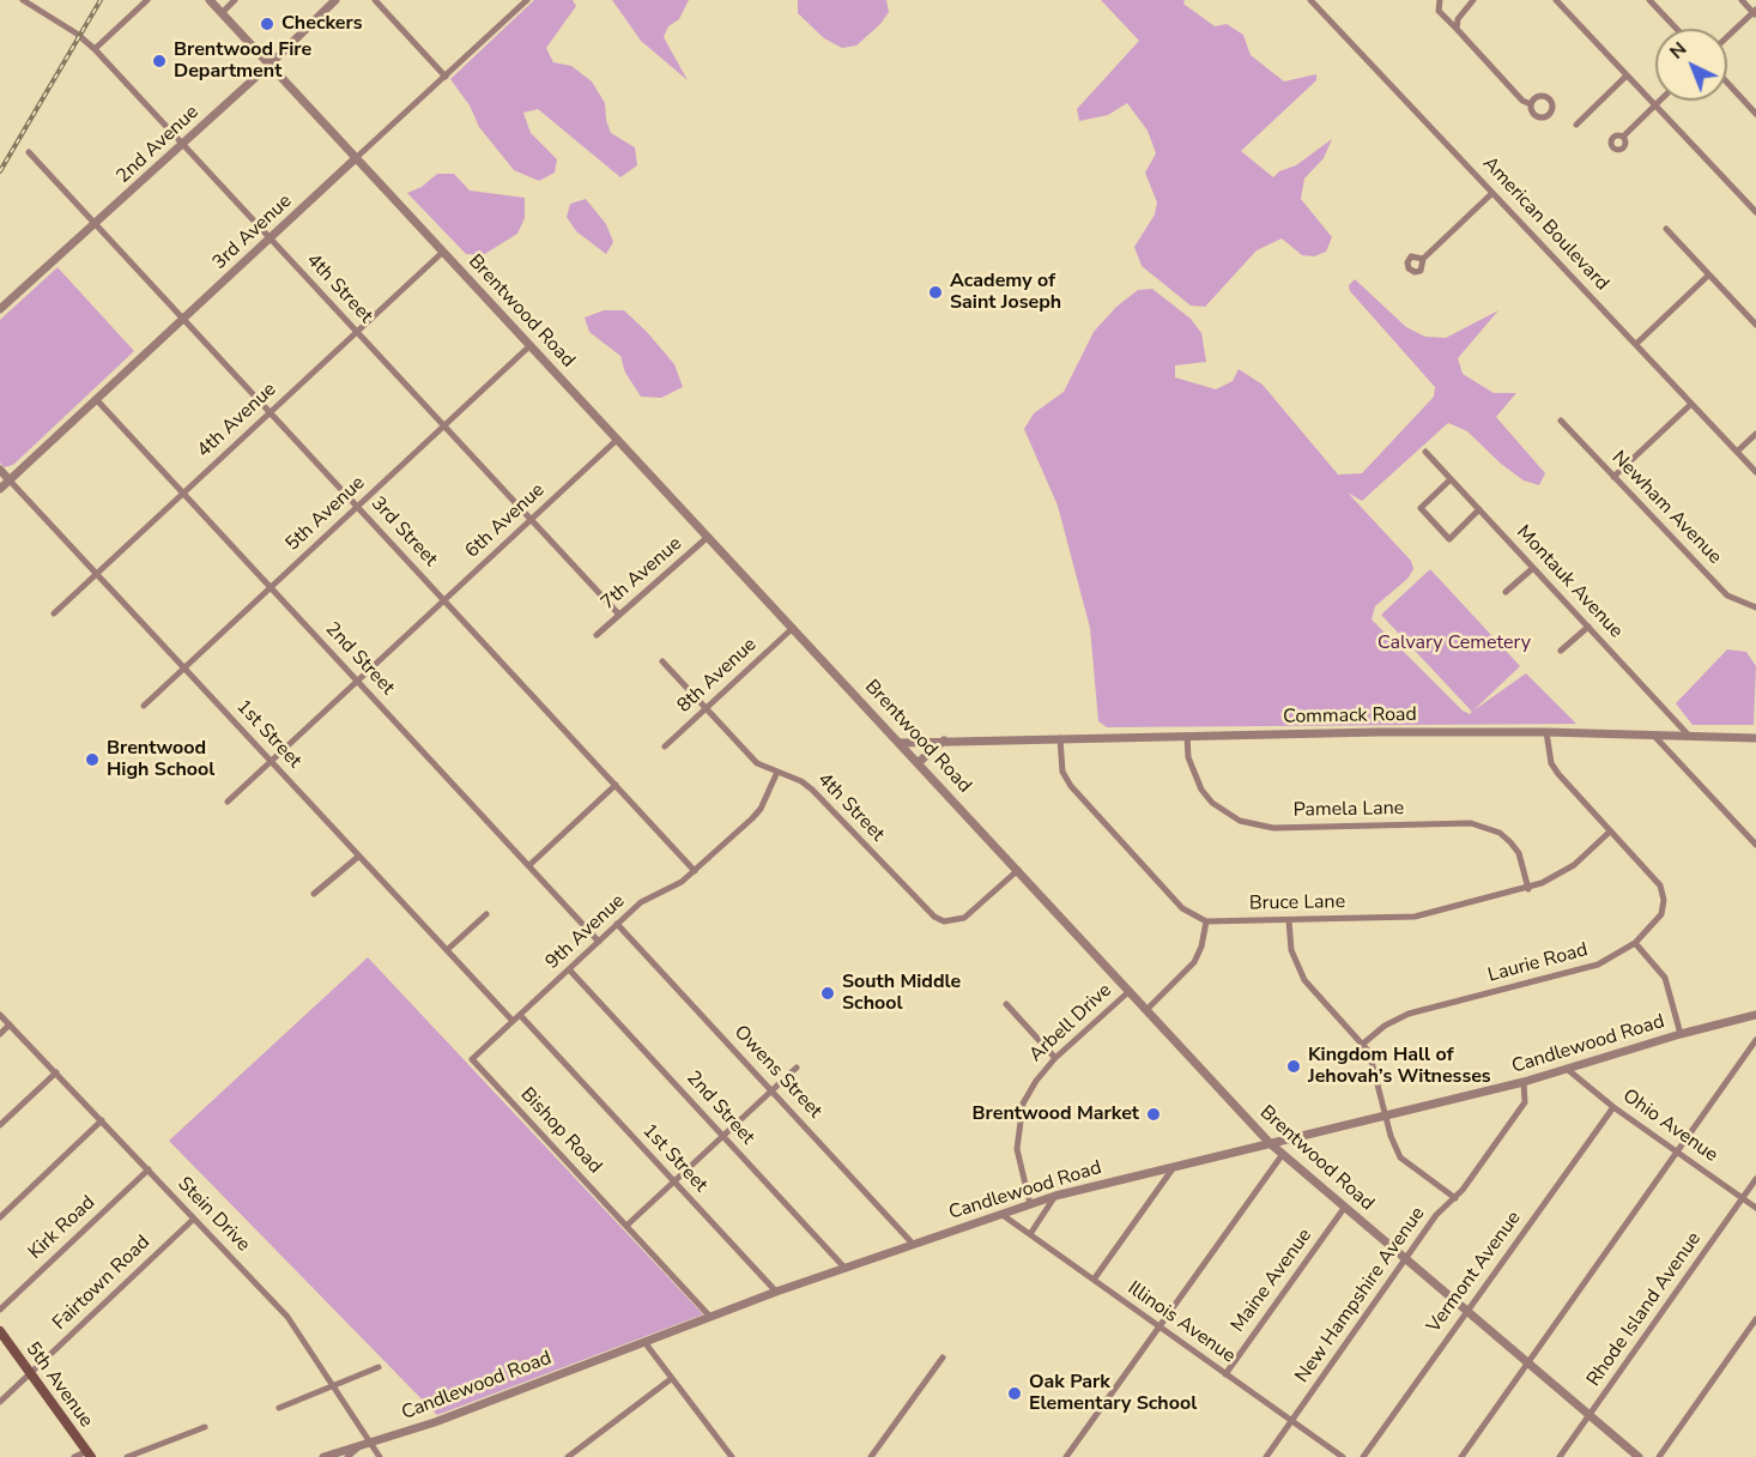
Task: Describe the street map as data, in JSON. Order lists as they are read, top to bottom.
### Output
{
  "streets": {
    "main road": ["5th Avenue"],
    "street": [
      "2nd Avenue",
      "American Boulevard",
      "3rd Avenue",
      "4th Street",
      "Brentwood Road",
      "4th Avenue",
      "Newham Avenue",
      "6th Avenue",
      "3rd Street",
      "7th Avenue",
      "Montauk Avenue",
      "2nd Street",
      "8th Avenue",
      "Commack Road",
      "1st Street",
      "Pamela Lane",
      "Bruce Lane",
      "9th Avenue",
      "Laurie Road",
      "Arbell Drive",
      "Candlewood Road",
      "Owens Street",
      "Ohio Avenue",
      "Bishop Road",
      "Stein Drive",
      "Kirk Road",
      "Vermont Avenue",
      "Maine Avenue",
      "Fairtown Road",
      "New Hampshire Avenue",
      "Rhode Island Avenue",
      "Illinois Avenue"
    ]
  },
  "crossings": [
    ["2nd Avenue", "4th Street"],
    ["2nd Avenue", "Brentwood Road"],
    ["2nd Avenue", "3rd Street"],
    ["3rd Avenue", "4th Street"],
    ["3rd Avenue", "Brentwood Road"],
    ["3rd Avenue", "3rd Street"],
    ["3rd Avenue", "2nd Street"],
    ["3rd Avenue", "1st Street"],
    ["4th Street", "Brentwood Road"],
    ["4th Street", "4th Avenue"],
    ["4th Street", "5th Avenue"],
    ["4th Street", "6th Avenue"],
    ["4th Street", "7th Avenue"],
    ["4th Street", "8th Avenue"],
    ["4th Street", "9th Avenue"],
    ["Brentwood Road", "4th Avenue"],
    ["Brentwood Road", "5th Avenue"],
    ["Brentwood Road", "6th Avenue"],
    ["Brentwood Road", "7th Avenue"],
    ["Brentwood Road", "8th Avenue"],
    ["Brentwood Road", "Commack Road"],
    ["Brentwood Road", "Arbell Drive"],
    ["Brentwood Road", "Candlewood Road"],
    ["Brentwood Road", "Vermont Avenue"],
    ["Brentwood Road", "Maine Avenue"],
    ["Brentwood Road", "New Hampshire Avenue"],
    ["Brentwood Road", "Rhode Island Avenue"],
    ["4th Avenue", "3rd Street"],
    ["4th Avenue", "2nd Street"],
    ["4th Avenue", "1st Street"],
    ["5th Avenue", "3rd Street"],
    ["5th Avenue", "2nd Street"],
    ["5th Avenue", "1st Street"],
    ["5th Avenue", "Fairtown Road"],
    ["6th Avenue", "3rd Street"],
    ["6th Avenue", "2nd Street"],
    ["6th Avenue", "1st Street"],
    ["3rd Street", "9th Avenue"],
    ["Montauk Avenue", "Commack Road"],
    ["2nd Street", "9th Avenue"],
    ["2nd Street", "Candlewood Road"],
    ["Commack Road", "Pamela Lane"],
    ["Commack Road", "Laurie Road"],
    ["1st Street", "9th Avenue"],
    ["1st Street", "Candlewood Road"],
    ["Pamela Lane", "Bruce Lane"],
    ["Bruce Lane", "Laurie Road"],
    ["9th Avenue", "Owens Street"],
    ["9th Avenue", "Bishop Road"],
    ["Arbell Drive", "Candlewood Road"],
    ["Candlewood Road", "Owens Street"],
    ["Candlewood Road", "Ohio Avenue"],
    ["Candlewood Road", "Bishop Road"],
    ["Candlewood Road", "Stein Drive"],
    ["Candlewood Road", "New Hampshire Avenue"],
    ["Candlewood Road", "Illinois Avenue"],
    ["Ohio Avenue", "Vermont Avenue"],
    ["Ohio Avenue", "Rhode Island Avenue"],
    ["Stein Drive", "Kirk Road"],
    ["Stein Drive", "Fairtown Road"],
    ["Maine Avenue", "Illinois Avenue"],
    ["New Hampshire Avenue", "Illinois Avenue"]
  ],
  "parks": ["Calvary Cemetery"],
  "places": [
    "Checkers",
    "Brentwood Fire Department",
    "Academy of Saint Joseph",
    "Brentwood High School",
    "South Middle School",
    "Kingdom Hall of Jehovah’s Witnesses",
    "Brentwood Market",
    "Oak Park Elementary School"
  ],
  "north": "top left"
}
